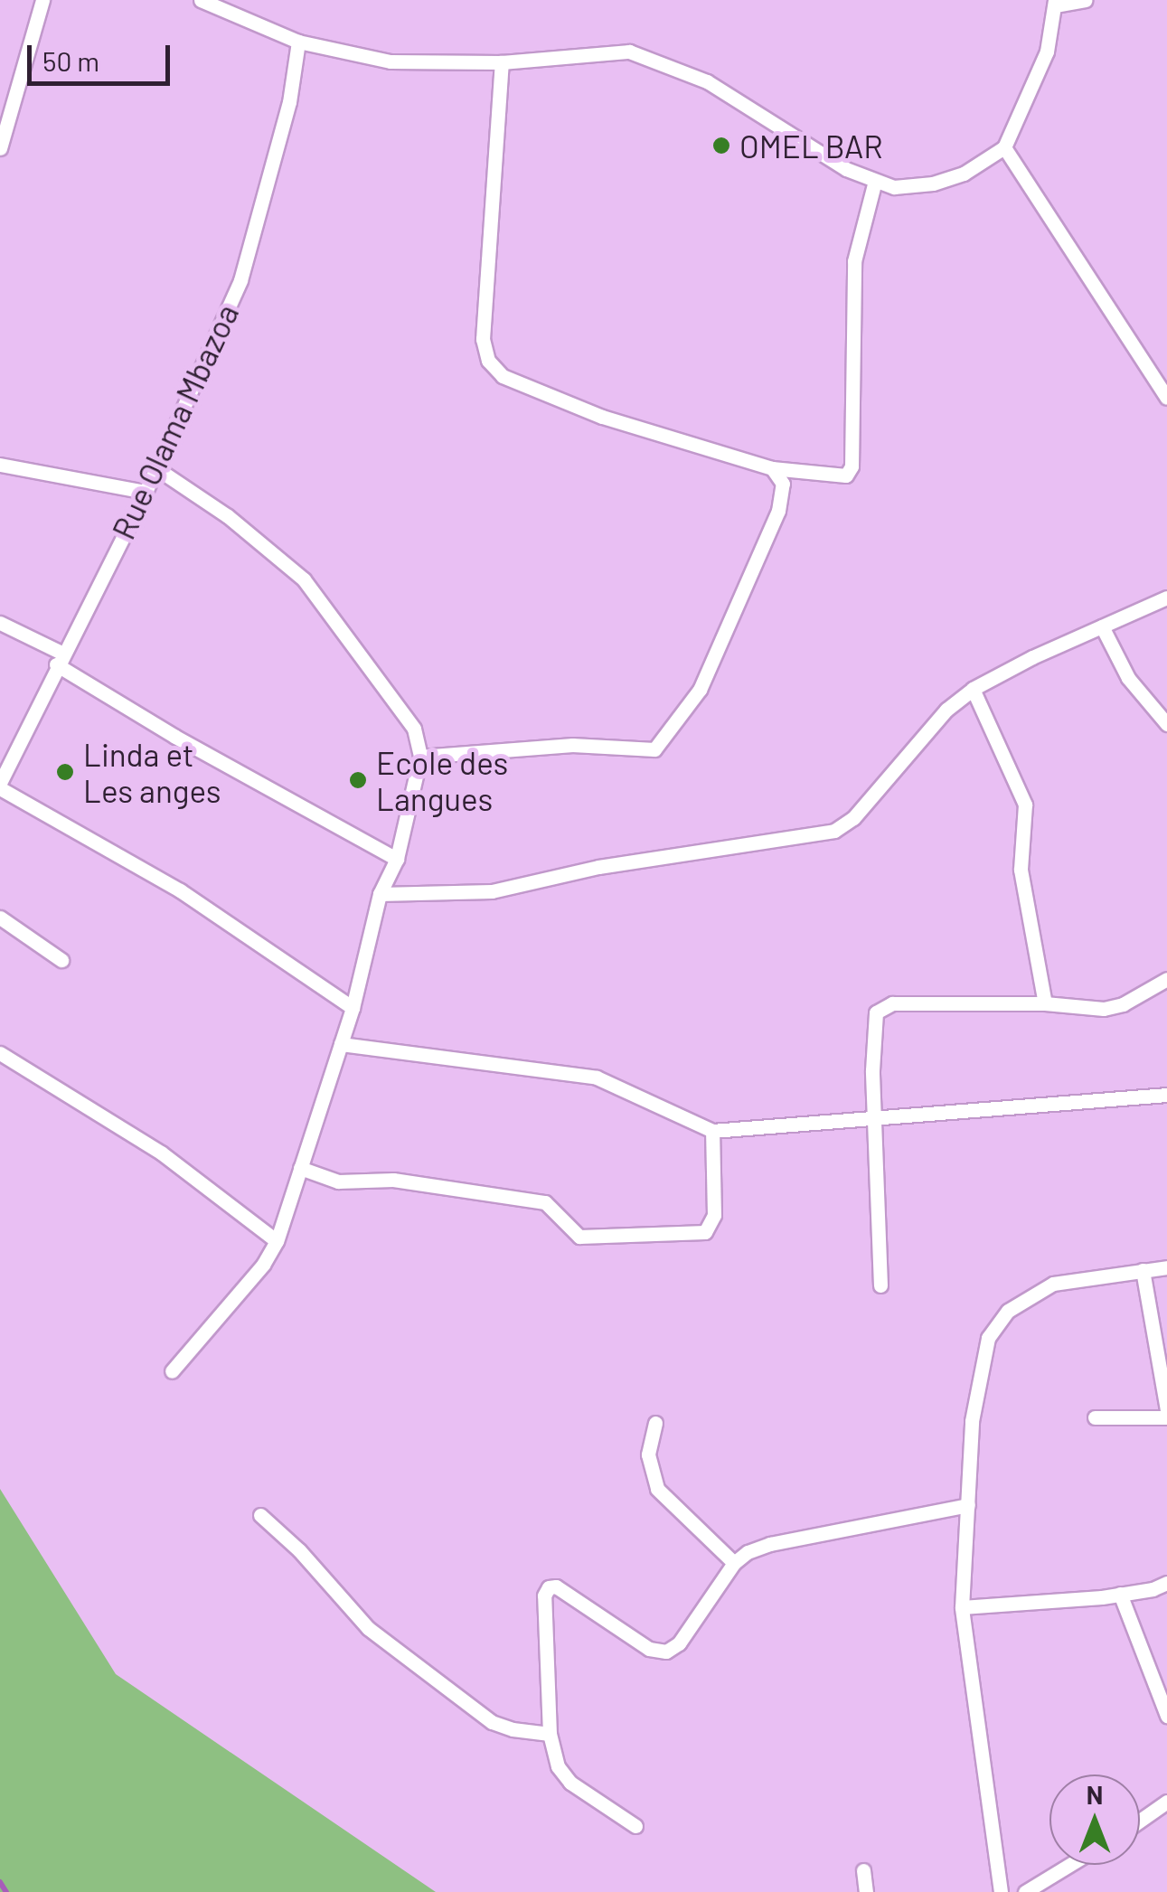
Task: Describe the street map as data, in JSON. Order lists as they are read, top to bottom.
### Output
{
  "streets": {
    "street": ["Rue Olama Mbazoa"]
  },
  "places": ["OMEL BAR", "Linda et Les anges", "Ecole des Langues"],
  "scale_bar": "50 m",
  "north": "top"
}
